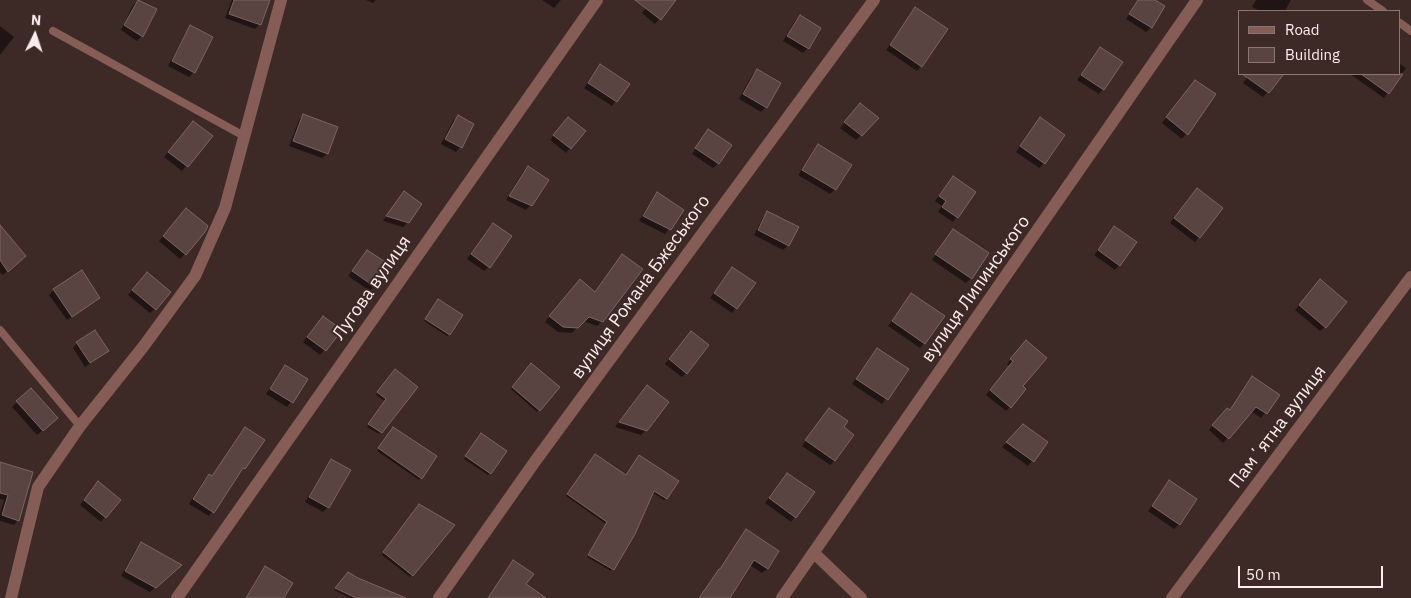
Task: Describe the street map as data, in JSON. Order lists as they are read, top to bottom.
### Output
{
  "streets": {
    "street": [
      "вулиця Романа Бжеського",
      "Лугова вулиця",
      "вулиця Липинського",
      "Памʼятна вулиця"
    ]
  },
  "legend": ["Road", "Building"],
  "scale_bar": "50 m",
  "north": "top"
}
